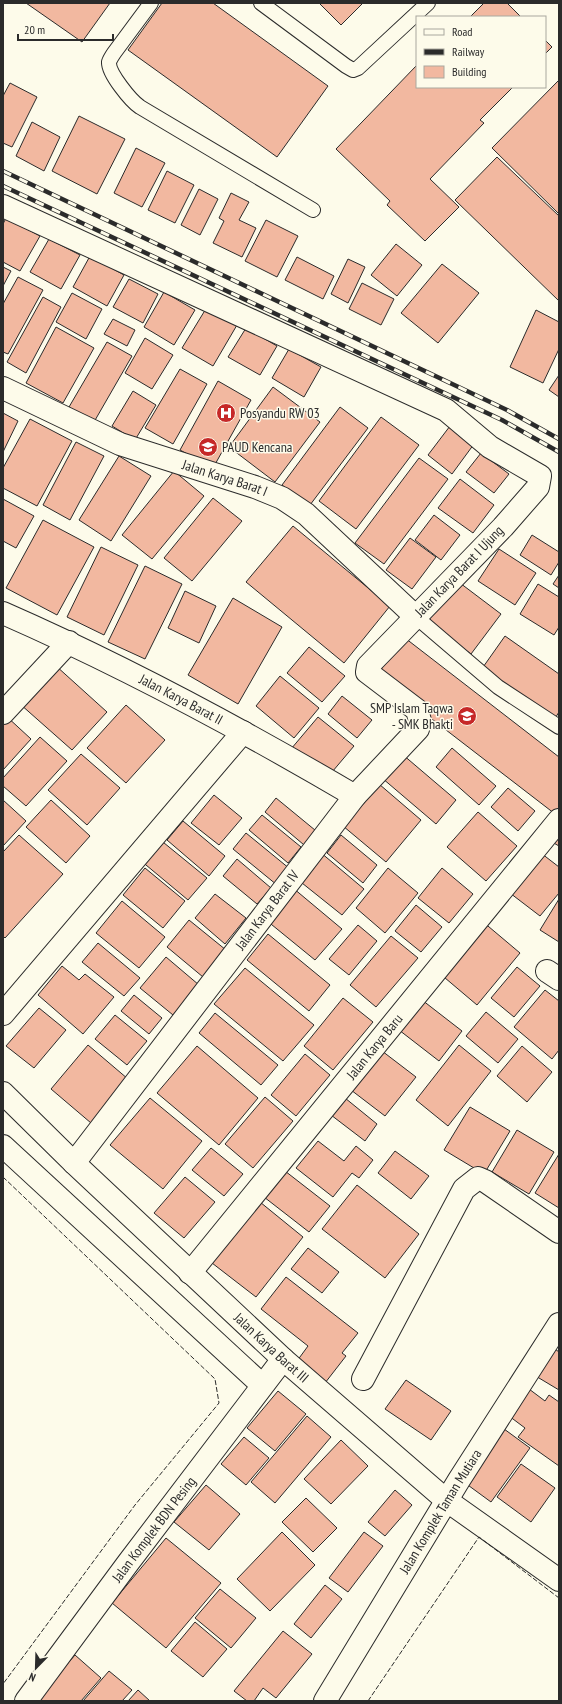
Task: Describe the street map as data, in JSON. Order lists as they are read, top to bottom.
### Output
{
  "streets": {
    "street": [
      "Jalan Karya Barat I",
      "Jalan Karya Barat I Ujung",
      "Jalan Karya Barat II",
      "Jalan Karya Barat IV",
      "Jalan Karya Baru",
      "Jalan Karya Barat III",
      "Jalan Komplek Taman Mutiara",
      "Jalan Komplek BDN Pesing"
    ]
  },
  "crossings": [
    ["Jalan Karya Barat I", "Jalan Karya Barat I Ujung"],
    ["Jalan Karya Barat I Ujung", "Jalan Karya Barat IV"],
    ["Jalan Karya Barat II", "Jalan Karya Barat IV"],
    ["Jalan Karya Barat IV", "Jalan Karya Barat III"],
    ["Jalan Karya Baru", "Jalan Karya Barat III"],
    ["Jalan Karya Barat III", "Jalan Komplek Taman Mutiara"],
    ["Jalan Karya Barat III", "Jalan Komplek BDN Pesing"]
  ],
  "places": {
    "hospital": ["Posyandu RW 03"],
    "school or university": ["PAUD Kencana", "SMP Islam Taqwa - SMK Bhakti"]
  },
  "legend": ["Road", "Railway", "Building"],
  "scale_bar": "20 m",
  "north": "bottom left"
}
